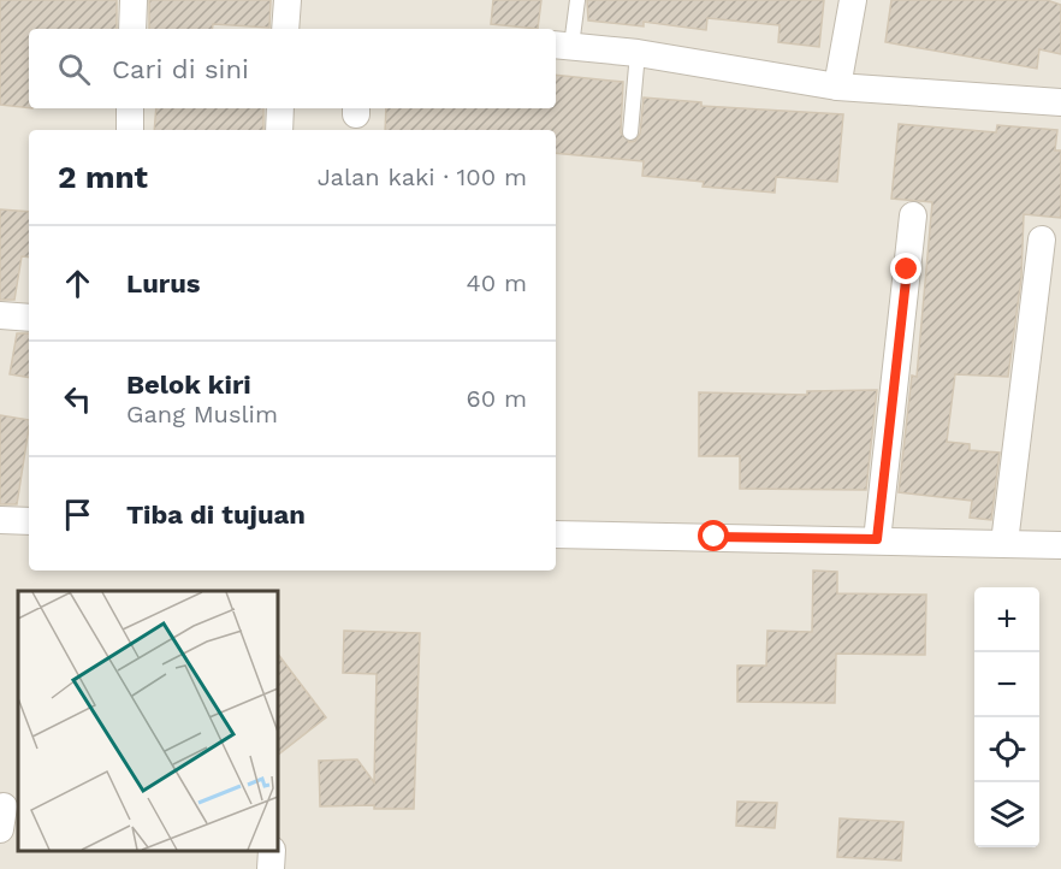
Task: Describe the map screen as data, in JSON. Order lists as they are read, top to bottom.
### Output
{
  "page": {
    "search": "Cari di sini",
    "heading": ["2 mnt", "Jalan kaki · 100 m"],
    "list": [
      ["Lurus", "40 m"],
      ["Belok kiri", "Gang Muslim", "60 m"],
      "Tiba di tujuan"
    ],
    "map_buttons": ["+", "−"]
  }
}
